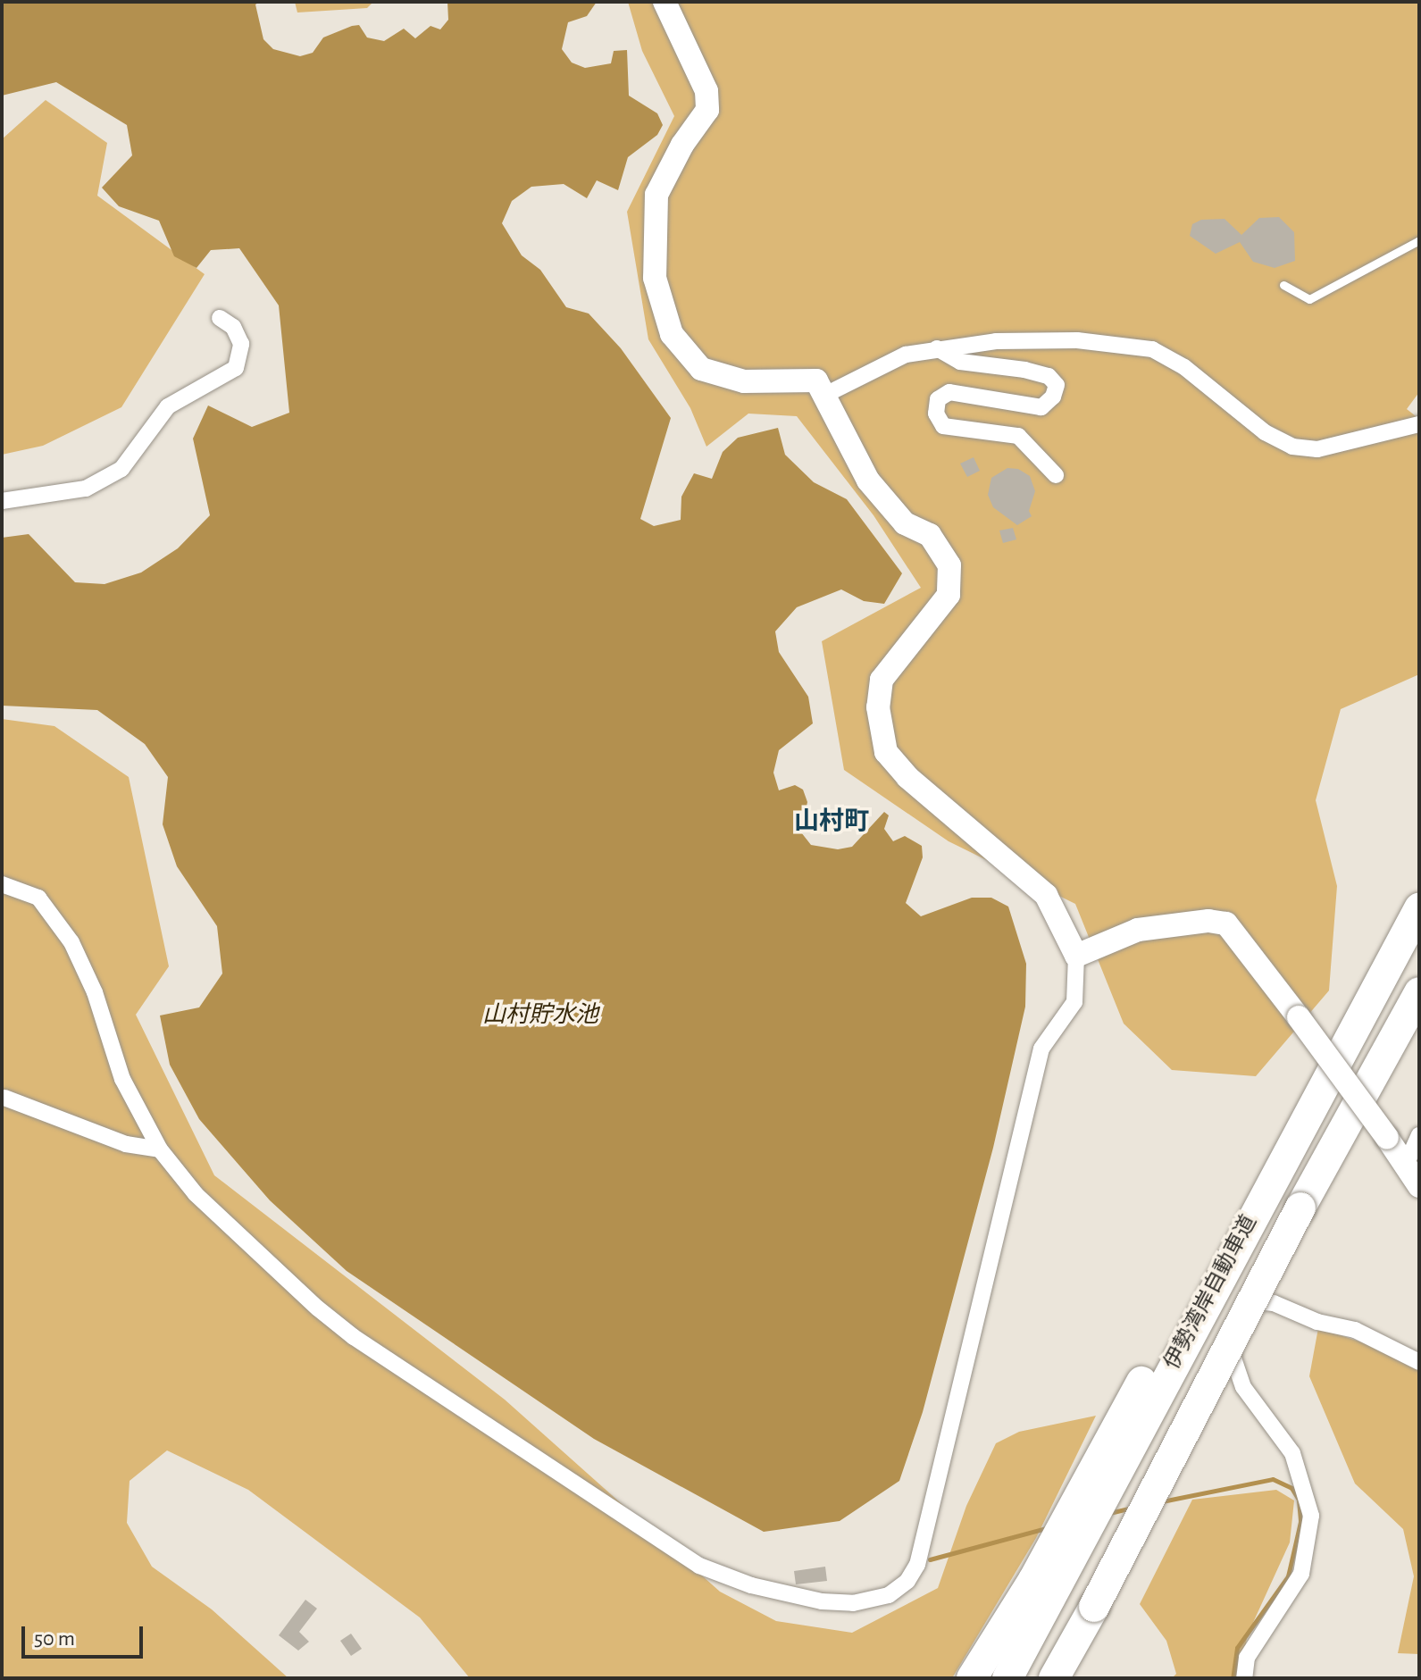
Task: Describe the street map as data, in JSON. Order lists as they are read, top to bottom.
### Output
{
  "streets": {
    "highway": ["伊勢湾岸自動車道"]
  },
  "districts": ["山村町"],
  "water": ["山村貯水池"],
  "scale_bar": "50 m"
}
